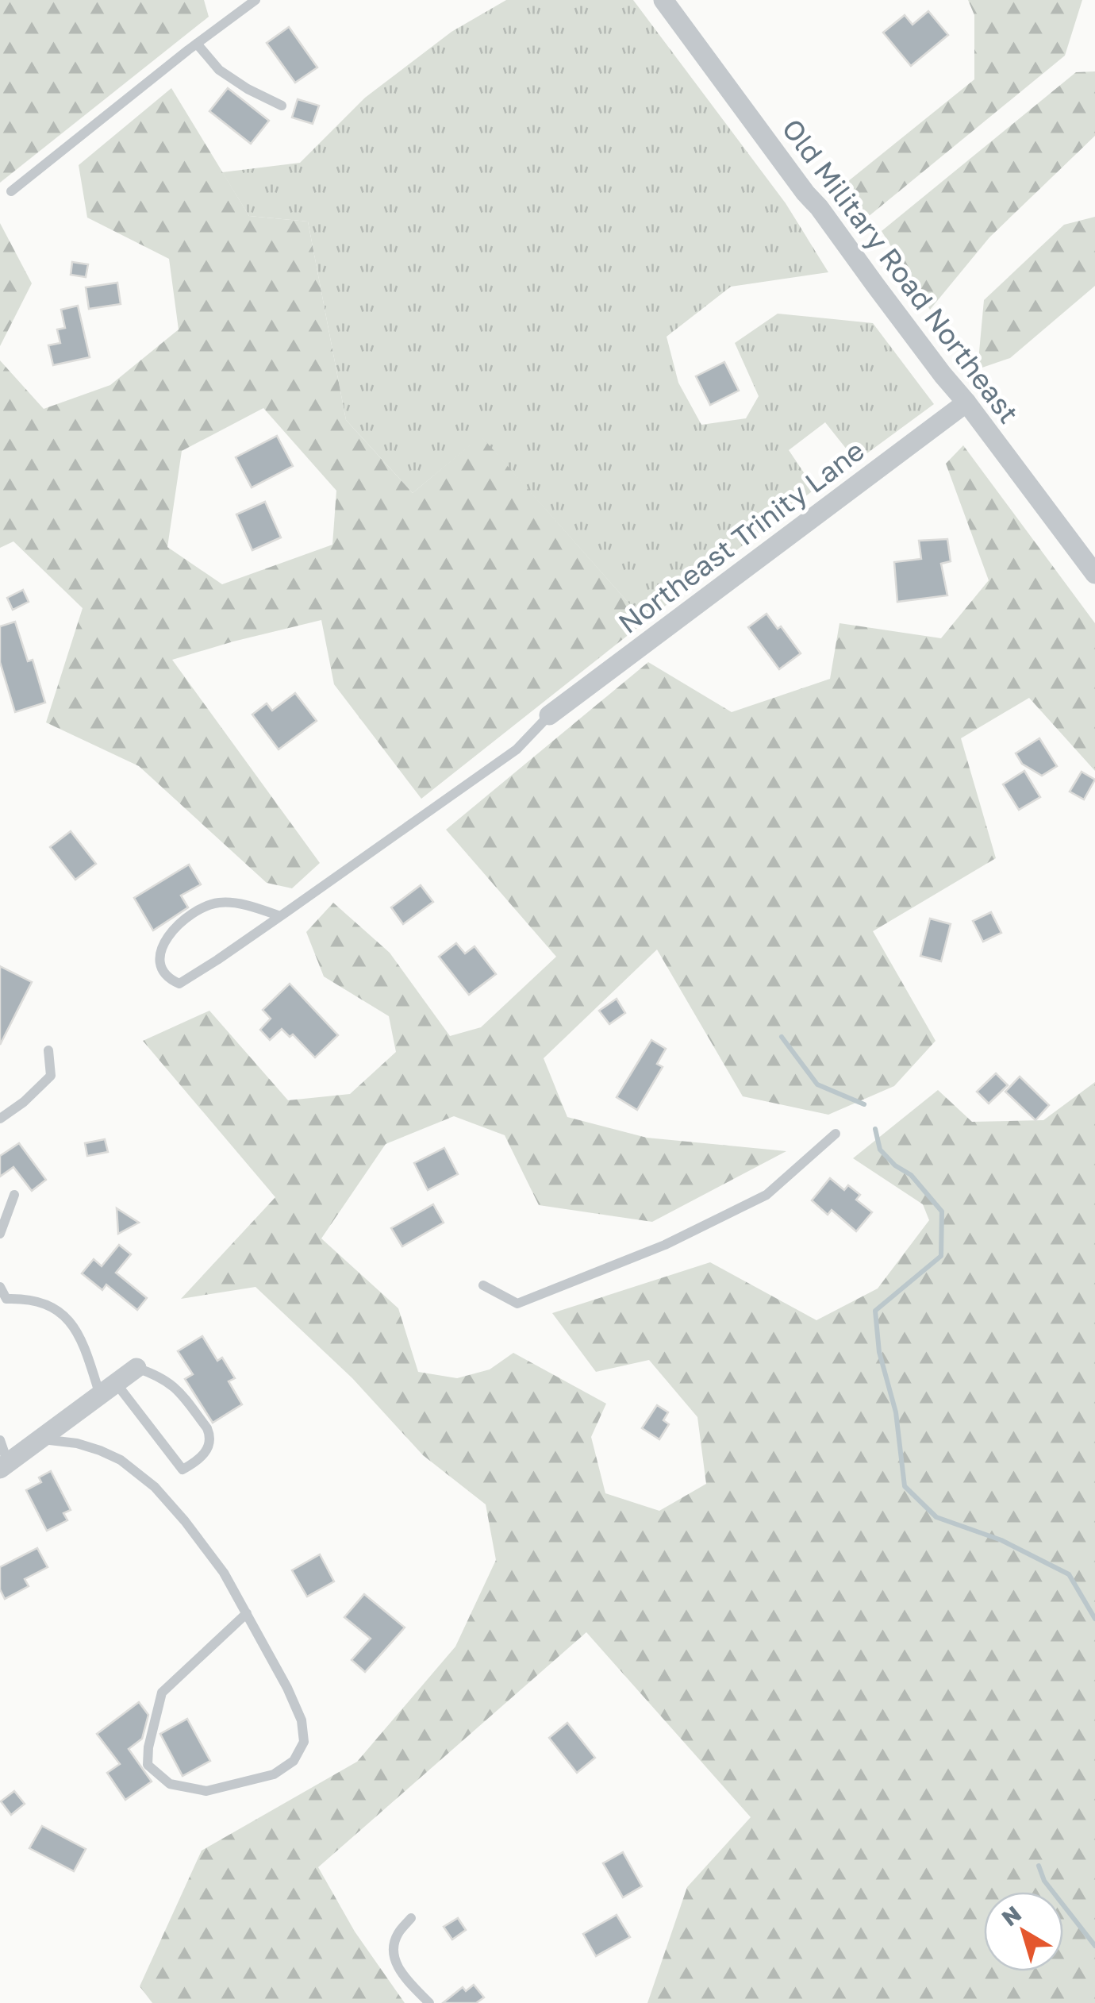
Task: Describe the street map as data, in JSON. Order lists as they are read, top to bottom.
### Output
{
  "streets": {
    "street": ["Old Military Road Northeast", "Northeast Trinity Lane"]
  },
  "crossings": [
    ["Old Military Road Northeast", "Northeast Trinity Lane"]
  ],
  "north": "top left"
}
